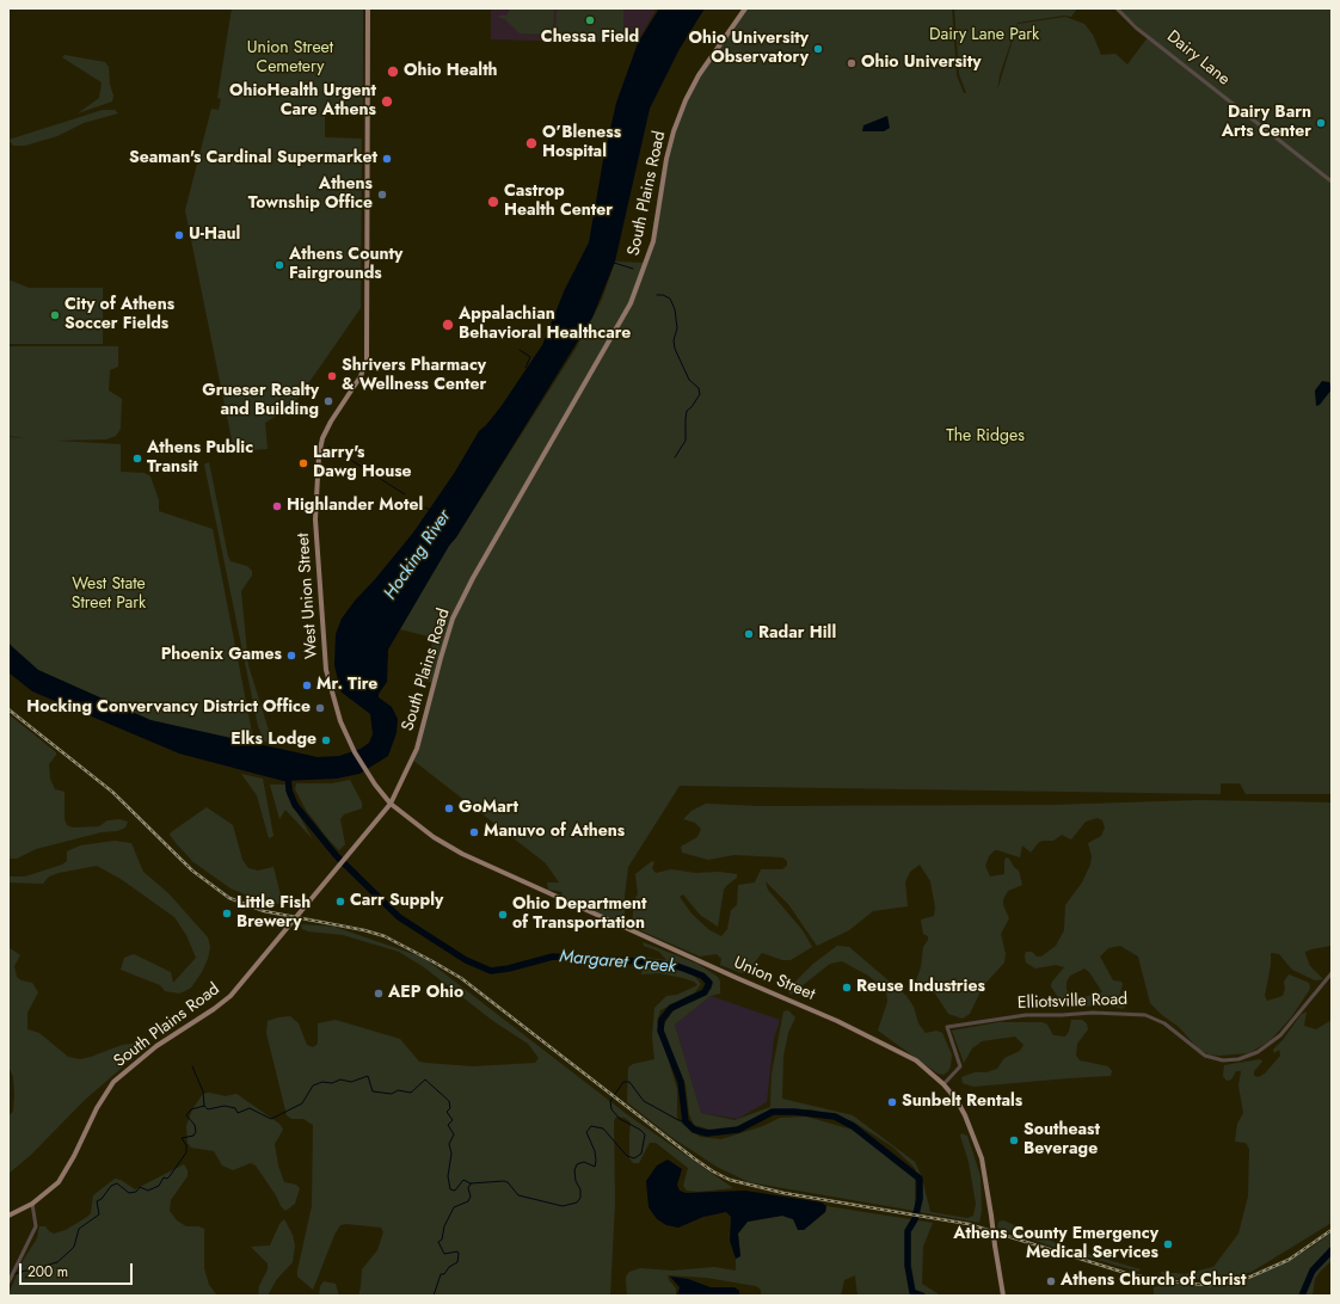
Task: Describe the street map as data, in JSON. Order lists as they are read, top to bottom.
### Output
{
  "streets": {
    "main road": ["South Plains Road", "West Union Street", "Union Street"],
    "street": ["Dairy Lane", "Elliotsville Road"]
  },
  "crossings": [
    ["South Plains Road", "West Union Street"],
    ["South Plains Road", "Union Street"],
    ["West Union Street", "Union Street"],
    ["Union Street", "Elliotsville Road"]
  ],
  "water": ["Hocking River", "Margaret Creek"],
  "parks": [
    "Dairy Lane Park",
    "Union Street Cemetery",
    "The Ridges",
    "West State Street Park"
  ],
  "places": [
    "Chessa Field",
    "Ohio University Observatory",
    "Ohio University",
    "Ohio Health",
    "OhioHealth Urgent Care Athens",
    "Dairy Barn Arts Center",
    "O’Bleness Hospital",
    "Seaman's Cardinal Supermarket",
    "Athens Township Office",
    "Castrop Health Center",
    "U-Haul",
    "Athens County Fairgrounds",
    "City of Athens Soccer Fields",
    "Appalachian Behavioral Healthcare",
    "Shrivers Pharmacy & Wellness Center",
    "Grueser Realty and Building",
    "Athens Public Transit",
    "Larry's Dawg House",
    "Highlander Motel",
    "Radar Hill",
    "Phoenix Games",
    "Mr. Tire",
    "Hocking Convervancy District Office",
    "Elks Lodge",
    "GoMart",
    "Manuvo of Athens",
    "Carr Supply",
    "Little Fish Brewery",
    "Ohio Department of Transportation",
    "Reuse Industries",
    "AEP Ohio",
    "Sunbelt Rentals",
    "Southeast Beverage",
    "Athens County Emergency Medical Services",
    "Athens Church of Christ"
  ],
  "scale_bar": "200 m"
}
